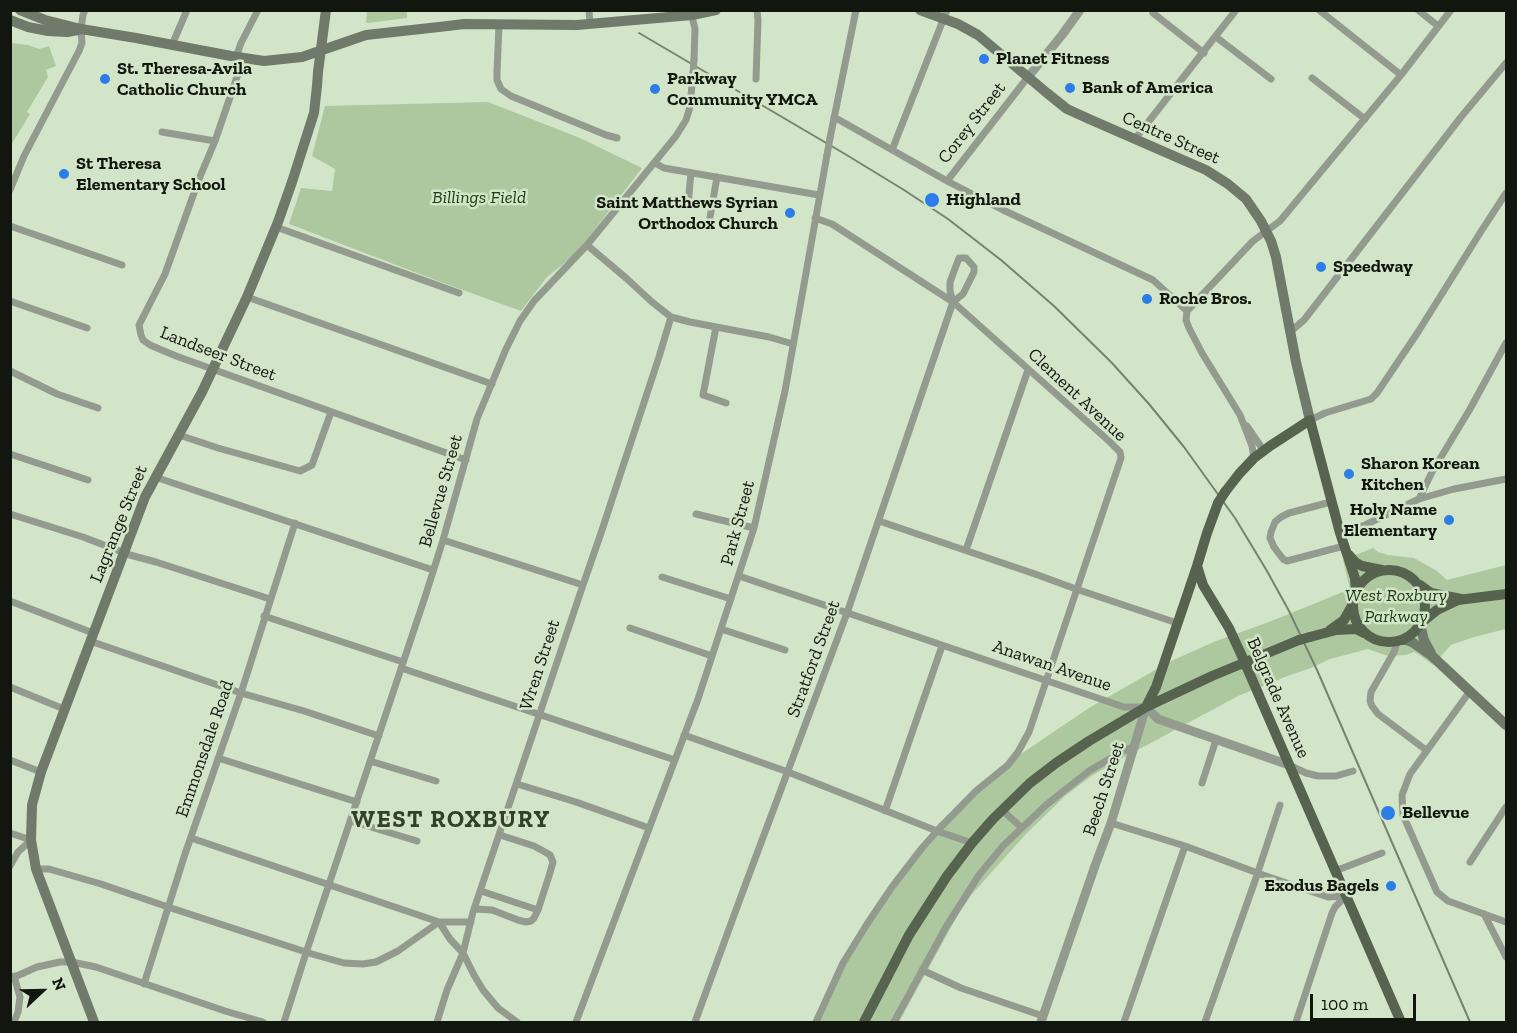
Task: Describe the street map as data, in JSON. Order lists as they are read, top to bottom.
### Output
{
  "streets": {
    "main road": [
      "Centre Street",
      "Lagrange Street",
      "Belgrade Avenue",
      "Beech Street"
    ],
    "street": [
      "Corey Street",
      "Landseer Street",
      "Clement Avenue",
      "Bellevue Street",
      "Park Street",
      "Stratford Street",
      "Wren Street",
      "Anawan Avenue",
      "Emmonsdale Road"
    ]
  },
  "crossings": [
    ["Corey Street", "Centre Street"],
    ["Corey Street", "Park Street"],
    ["Landseer Street", "Bellevue Street"],
    ["Landseer Street", "Lagrange Street"],
    ["Clement Avenue", "Park Street"],
    ["Clement Avenue", "Stratford Street"],
    ["Clement Avenue", "Anawan Avenue"],
    ["Park Street", "Anawan Avenue"],
    ["Stratford Street", "Anawan Avenue"],
    ["Anawan Avenue", "Belgrade Avenue"],
    ["Anawan Avenue", "Beech Street"],
    ["Belgrade Avenue", "Beech Street"]
  ],
  "districts": ["WEST ROXBURY"],
  "parks": ["Billings Field", "West Roxbury Parkway"],
  "places": [
    "Planet Fitness",
    "St. Theresa-Avila Catholic Church",
    "Bank of America",
    "Parkway Community YMCA",
    "St Theresa Elementary School",
    "Highland",
    "Saint Matthews Syrian Orthodox Church",
    "Speedway",
    "Roche Bros.",
    "Sharon Korean Kitchen",
    "Holy Name Elementary",
    "Bellevue",
    "Exodus Bagels"
  ],
  "scale_bar": "100 m",
  "north": "right"
}
